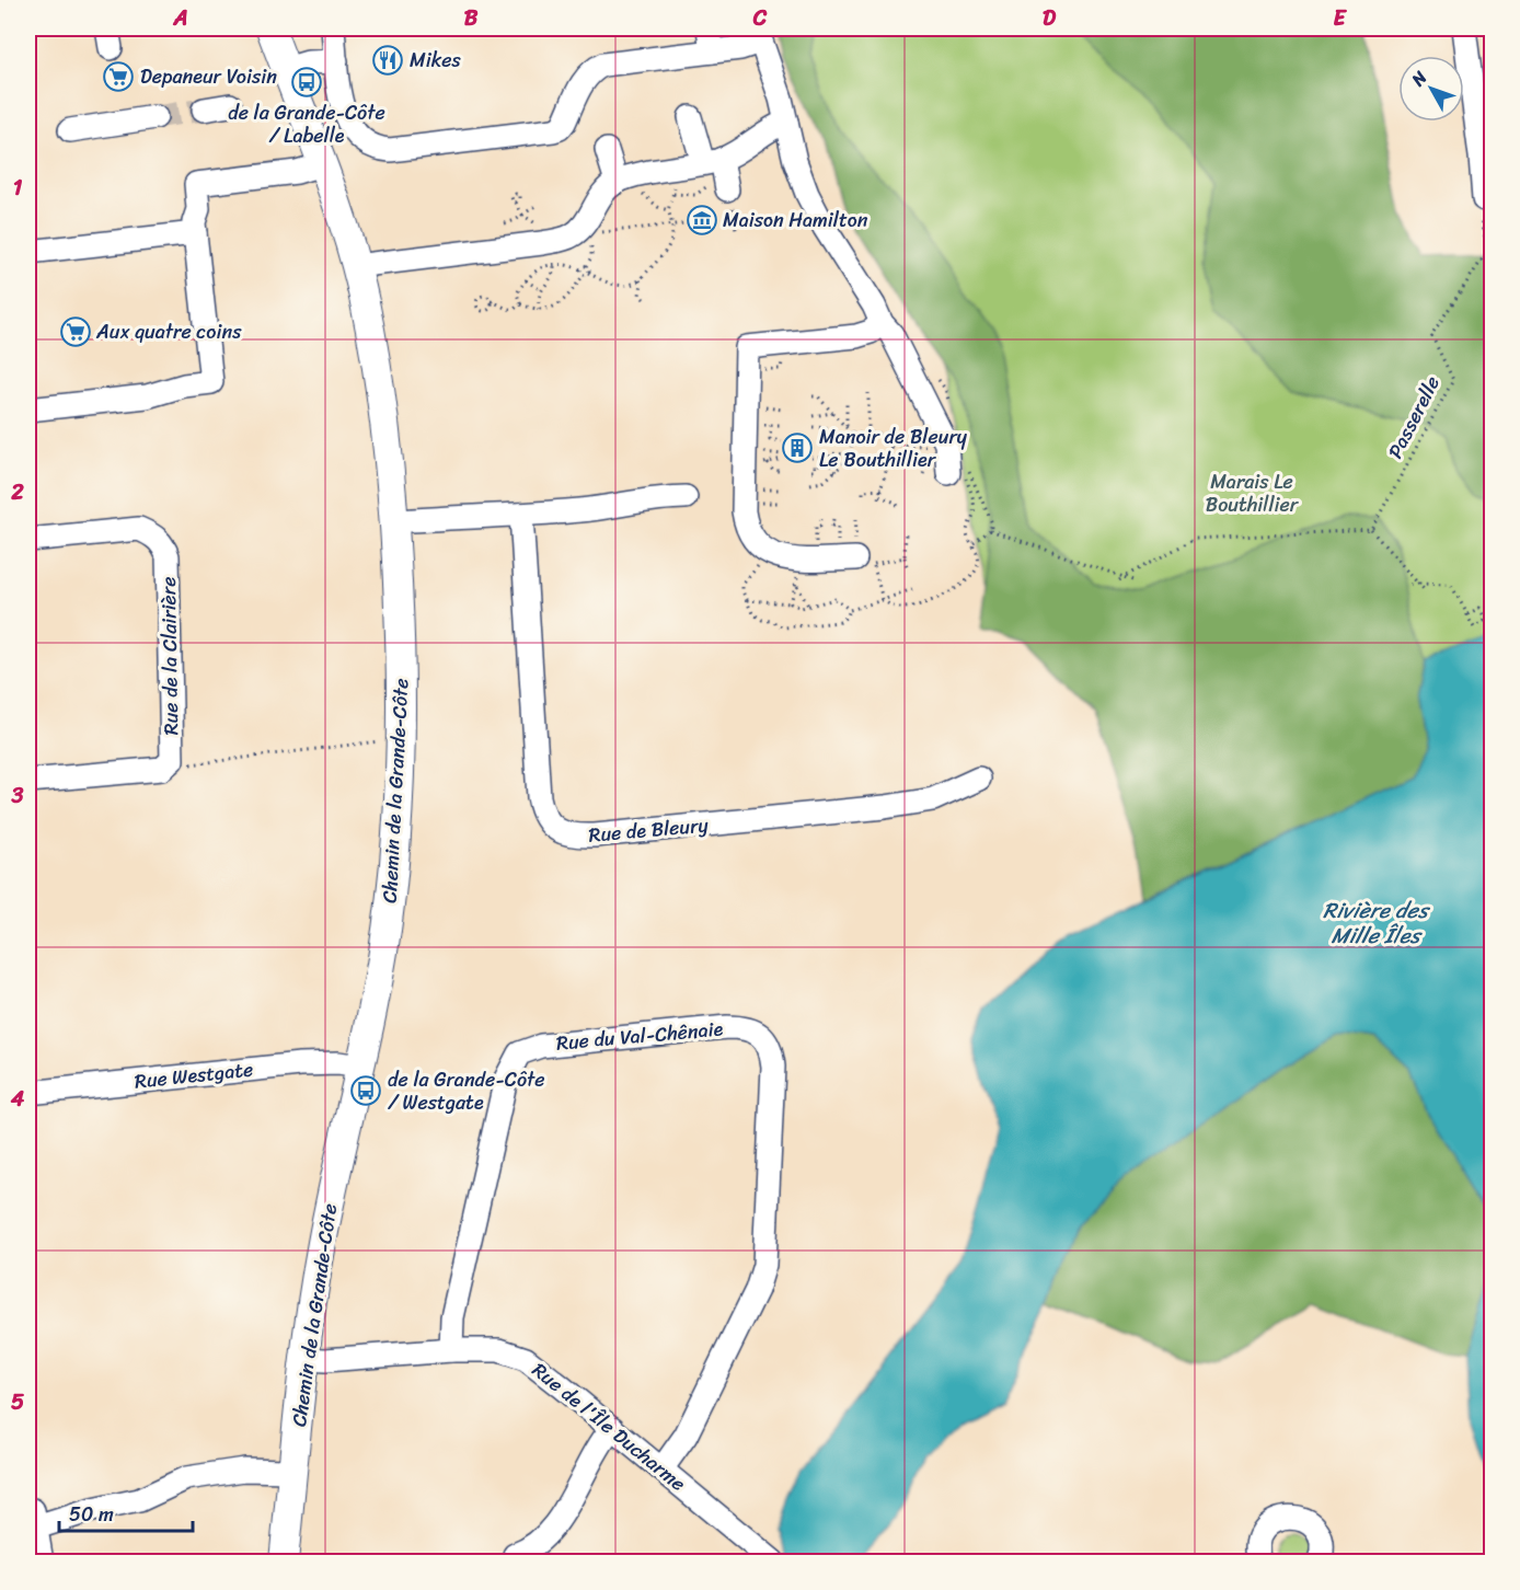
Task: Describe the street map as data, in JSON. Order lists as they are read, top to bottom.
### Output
{
  "streets": {
    "main road": ["Chemin de la Grande-Côte"],
    "street": [
      "Rue de la Clairière",
      "Rue de Bleury",
      "Rue du Val-Chênaie",
      "Rue Westgate",
      "Rue de l'Île Ducharme"
    ],
    "path": ["Passerelle"]
  },
  "crossings": [
    ["Chemin de la Grande-Côte", "Rue Westgate"],
    ["Chemin de la Grande-Côte", "Rue de l'Île Ducharme"],
    ["Rue du Val-Chênaie", "Rue de l'Île Ducharme"]
  ],
  "water": ["Rivière des Mille Îles"],
  "parks": ["Marais Le Bouthillier"],
  "places": {
    "restaurant": ["Mikes"],
    "supermarket": ["Depaneur Voisin", "Aux quatre coins"],
    "bus stop": ["de la Grande-Côte / Labelle", "de la Grande-Côte / Westgate"],
    "museum": ["Maison Hamilton"],
    "building": ["Manoir de Bleury Le Bouthillier"]
  },
  "scale_bar": "50 m",
  "north": "top left",
  "grid": {
    "columns": [
      "A",
      "B",
      "C",
      "D",
      "E"
    ],
    "rows": [
      "1",
      "2",
      "3",
      "4",
      "5"
    ]
  }
}
